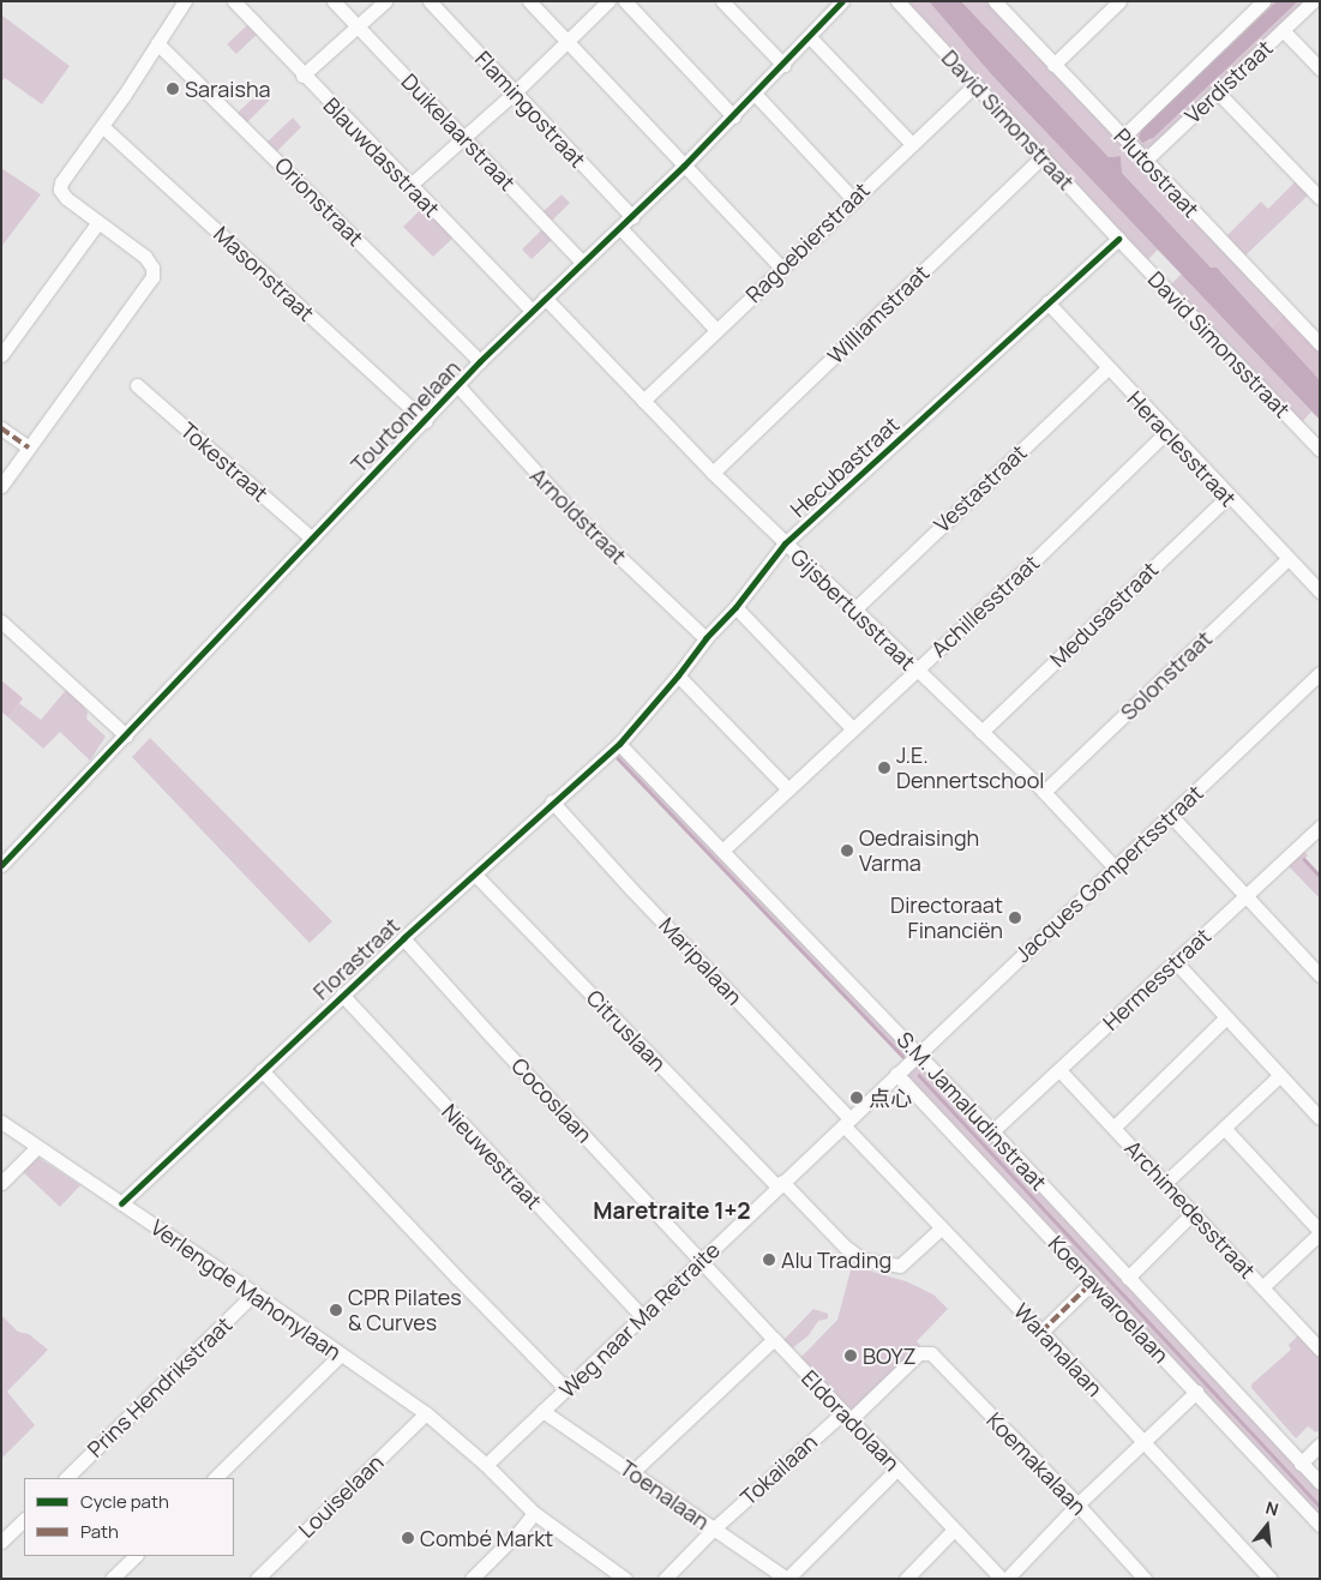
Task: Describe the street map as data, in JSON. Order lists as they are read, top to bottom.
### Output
{
  "streets": {
    "street": [
      "Verdistraat",
      "Flamingostraat",
      "David Simonstraat",
      "Duikelaarstraat",
      "Blauwdasstraat",
      "Plutostraat",
      "Orionstraat",
      "Ragoebierstraat",
      "Masonstraat",
      "Williamstraat",
      "David Simonsstraat",
      "Tourtonnelaan",
      "Heraclesstraat",
      "Tokestraat",
      "Hecubastraat",
      "Vestastraat",
      "Arnoldstraat",
      "Achillesstraat",
      "Gijsbertusstraat",
      "Medusastraat",
      "Solonstraat",
      "Jacques Gompertsstraat",
      "Florastraat",
      "Maripalaan",
      "Hermesstraat",
      "Citruslaan",
      "Cocoslaan",
      "S.M. Jamaludinstraat",
      "Nieuwestraat",
      "Archimedesstraat",
      "Verlengde Mahonylaan",
      "Koenawaroelaan",
      "Weg naar Ma Retraite",
      "Waranalaan",
      "Prins Hendrikstraat",
      "Eldoradolaan",
      "Koemakalaan",
      "Tokailaan",
      "Toenalaan",
      "Louiselaan"
    ]
  },
  "crossings": [
    ["Verdistraat", "Plutostraat"],
    ["Flamingostraat", "Tourtonnelaan"],
    ["David Simonstraat", "Ragoebierstraat"],
    ["David Simonstraat", "Williamstraat"],
    ["David Simonstraat", "David Simonsstraat"],
    ["David Simonstraat", "Hecubastraat"],
    ["Duikelaarstraat", "Tourtonnelaan"],
    ["Blauwdasstraat", "Tourtonnelaan"],
    ["Orionstraat", "Tourtonnelaan"],
    ["Ragoebierstraat", "Gijsbertusstraat"],
    ["Masonstraat", "Tourtonnelaan"],
    ["Williamstraat", "Gijsbertusstraat"],
    ["David Simonsstraat", "Hecubastraat"],
    ["Tourtonnelaan", "Tokestraat"],
    ["Tourtonnelaan", "Arnoldstraat"],
    ["Tourtonnelaan", "Gijsbertusstraat"],
    ["Heraclesstraat", "Hecubastraat"],
    ["Heraclesstraat", "Vestastraat"],
    ["Heraclesstraat", "Achillesstraat"],
    ["Heraclesstraat", "Medusastraat"],
    ["Heraclesstraat", "Solonstraat"],
    ["Hecubastraat", "Arnoldstraat"],
    ["Hecubastraat", "Gijsbertusstraat"],
    ["Hecubastraat", "Florastraat"],
    ["Hecubastraat", "S.M. Jamaludinstraat"],
    ["Vestastraat", "Gijsbertusstraat"],
    ["Achillesstraat", "Gijsbertusstraat"],
    ["Achillesstraat", "S.M. Jamaludinstraat"],
    ["Gijsbertusstraat", "Medusastraat"],
    ["Gijsbertusstraat", "Solonstraat"],
    ["Gijsbertusstraat", "Jacques Gompertsstraat"],
    ["Jacques Gompertsstraat", "S.M. Jamaludinstraat"],
    ["Jacques Gompertsstraat", "Koenawaroelaan"],
    ["Jacques Gompertsstraat", "Weg naar Ma Retraite"],
    ["Florastraat", "Maripalaan"],
    ["Florastraat", "Citruslaan"],
    ["Florastraat", "Cocoslaan"],
    ["Florastraat", "S.M. Jamaludinstraat"],
    ["Florastraat", "Nieuwestraat"],
    ["Florastraat", "Verlengde Mahonylaan"],
    ["Maripalaan", "Weg naar Ma Retraite"],
    ["Maripalaan", "Waranalaan"],
    ["Hermesstraat", "S.M. Jamaludinstraat"],
    ["Hermesstraat", "Archimedesstraat"],
    ["Citruslaan", "Weg naar Ma Retraite"],
    ["Citruslaan", "Waranalaan"],
    ["Cocoslaan", "Weg naar Ma Retraite"],
    ["Cocoslaan", "Eldoradolaan"],
    ["Nieuwestraat", "Weg naar Ma Retraite"],
    ["Verlengde Mahonylaan", "Weg naar Ma Retraite"],
    ["Verlengde Mahonylaan", "Prins Hendrikstraat"],
    ["Verlengde Mahonylaan", "Louiselaan"],
    ["Koenawaroelaan", "Weg naar Ma Retraite"],
    ["Weg naar Ma Retraite", "Waranalaan"],
    ["Weg naar Ma Retraite", "Eldoradolaan"],
    ["Weg naar Ma Retraite", "Toenalaan"],
    ["Eldoradolaan", "Tokailaan"],
    ["Koemakalaan", "Tokailaan"],
    ["Tokailaan", "Toenalaan"]
  ],
  "districts": ["Maretraite 1+2"],
  "places": [
    "Saraisha",
    "J.E. Dennertschool",
    "Oedraisingh Varma",
    "Directoraat Financiën",
    "点心",
    "Alu Trading",
    "CPR Pilates & Curves",
    "BOYZ",
    "Combé Markt"
  ],
  "legend": ["Cycle path", "Path"],
  "north": "top"
}
